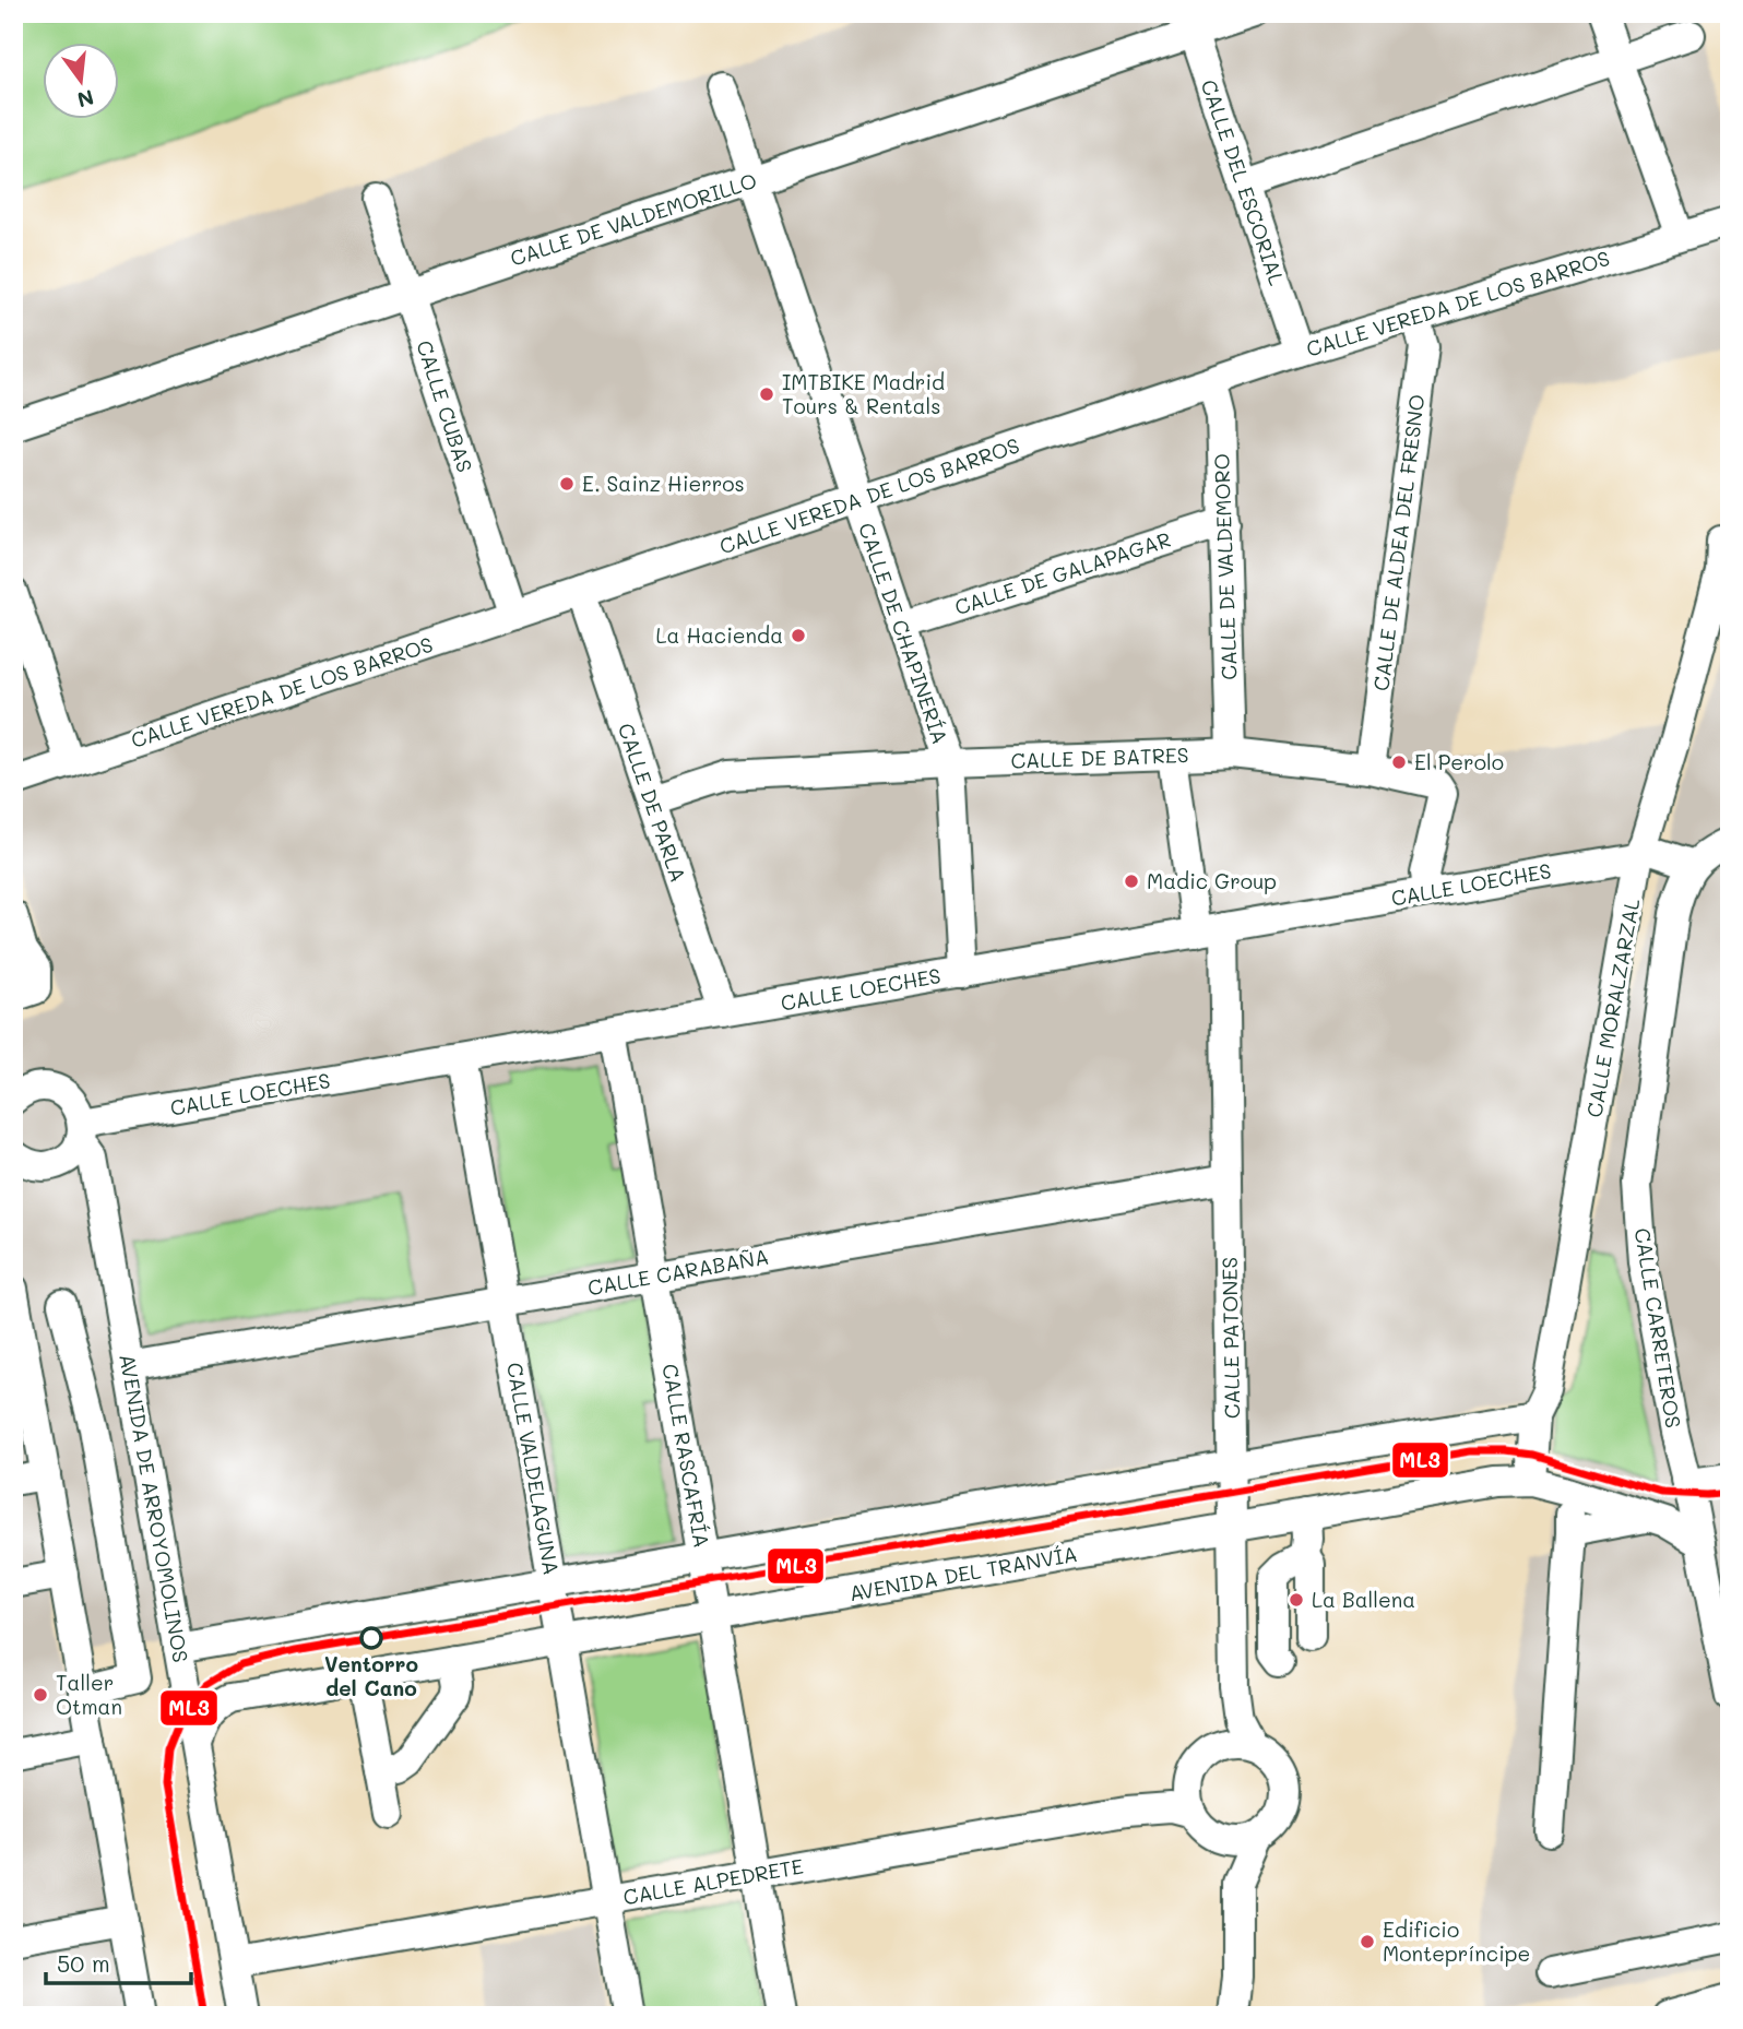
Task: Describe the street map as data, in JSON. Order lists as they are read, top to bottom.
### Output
{
  "streets": {
    "street": [
      "CALLE DEL ESCORIAL",
      "CALLE DE VALDEMORILLO",
      "CALLE VEREDA DE LOS BARROS",
      "CALLE CUBAS",
      "CALLE DE ALDEA DEL FRESNO",
      "CALLE DE VALDEMORO",
      "CALLE DE GALAPAGAR",
      "CALLE DE CHAPINERÍA",
      "CALLE DE BATRES",
      "CALLE DE PARLA",
      "CALLE LOECHES",
      "CALLE MORALZARZAL",
      "CALLE CARABAÑA",
      "CALLE CARRETEROS",
      "CALLE PATONES",
      "CALLE RASCAFRÍA",
      "CALLE VALDELAGUNA",
      "AVENIDA DE ARROYOMOLINOS",
      "AVENIDA DEL TRANVÍA",
      "CALLE ALPEDRETE"
    ]
  },
  "crossings": [
    ["CALLE DEL ESCORIAL", "CALLE DE VALDEMORILLO"],
    ["CALLE DEL ESCORIAL", "CALLE VEREDA DE LOS BARROS"],
    ["CALLE DE VALDEMORILLO", "CALLE CUBAS"],
    ["CALLE DE VALDEMORILLO", "CALLE DE CHAPINERÍA"],
    ["CALLE VEREDA DE LOS BARROS", "CALLE CUBAS"],
    ["CALLE VEREDA DE LOS BARROS", "CALLE DE ALDEA DEL FRESNO"],
    ["CALLE VEREDA DE LOS BARROS", "CALLE DE VALDEMORO"],
    ["CALLE VEREDA DE LOS BARROS", "CALLE DE CHAPINERÍA"],
    ["CALLE VEREDA DE LOS BARROS", "CALLE DE PARLA"],
    ["CALLE DE ALDEA DEL FRESNO", "CALLE DE BATRES"],
    ["CALLE DE VALDEMORO", "CALLE DE GALAPAGAR"],
    ["CALLE DE VALDEMORO", "CALLE DE BATRES"],
    ["CALLE DE GALAPAGAR", "CALLE DE CHAPINERÍA"],
    ["CALLE DE CHAPINERÍA", "CALLE DE BATRES"],
    ["CALLE DE CHAPINERÍA", "CALLE LOECHES"],
    ["CALLE DE BATRES", "CALLE DE PARLA"],
    ["CALLE DE BATRES", "CALLE LOECHES"],
    ["CALLE DE PARLA", "CALLE LOECHES"],
    ["CALLE LOECHES", "CALLE MORALZARZAL"],
    ["CALLE LOECHES", "CALLE PATONES"],
    ["CALLE LOECHES", "CALLE RASCAFRÍA"],
    ["CALLE LOECHES", "CALLE VALDELAGUNA"],
    ["CALLE LOECHES", "AVENIDA DE ARROYOMOLINOS"],
    ["CALLE MORALZARZAL", "AVENIDA DEL TRANVÍA"],
    ["CALLE CARABAÑA", "CALLE PATONES"],
    ["CALLE CARABAÑA", "CALLE RASCAFRÍA"],
    ["CALLE CARABAÑA", "CALLE VALDELAGUNA"],
    ["CALLE CARABAÑA", "AVENIDA DE ARROYOMOLINOS"],
    ["CALLE CARRETEROS", "AVENIDA DEL TRANVÍA"],
    ["CALLE PATONES", "AVENIDA DEL TRANVÍA"],
    ["CALLE PATONES", "CALLE ALPEDRETE"],
    ["CALLE RASCAFRÍA", "AVENIDA DEL TRANVÍA"],
    ["CALLE RASCAFRÍA", "CALLE ALPEDRETE"],
    ["CALLE VALDELAGUNA", "AVENIDA DEL TRANVÍA"],
    ["CALLE VALDELAGUNA", "CALLE ALPEDRETE"],
    ["AVENIDA DE ARROYOMOLINOS", "AVENIDA DEL TRANVÍA"],
    ["AVENIDA DE ARROYOMOLINOS", "CALLE ALPEDRETE"]
  ],
  "places": [
    "IMTBIKE Madrid Tours & Rentals",
    "E. Sainz Hierros",
    "La Hacienda",
    "El Perolo",
    "Madic Group",
    "La Ballena",
    "Ventorro del Cano",
    "Taller Otman",
    "Edificio Montepríncipe"
  ],
  "lines": ["transit line ML3"],
  "scale_bar": "50 m",
  "north": "bottom"
}
